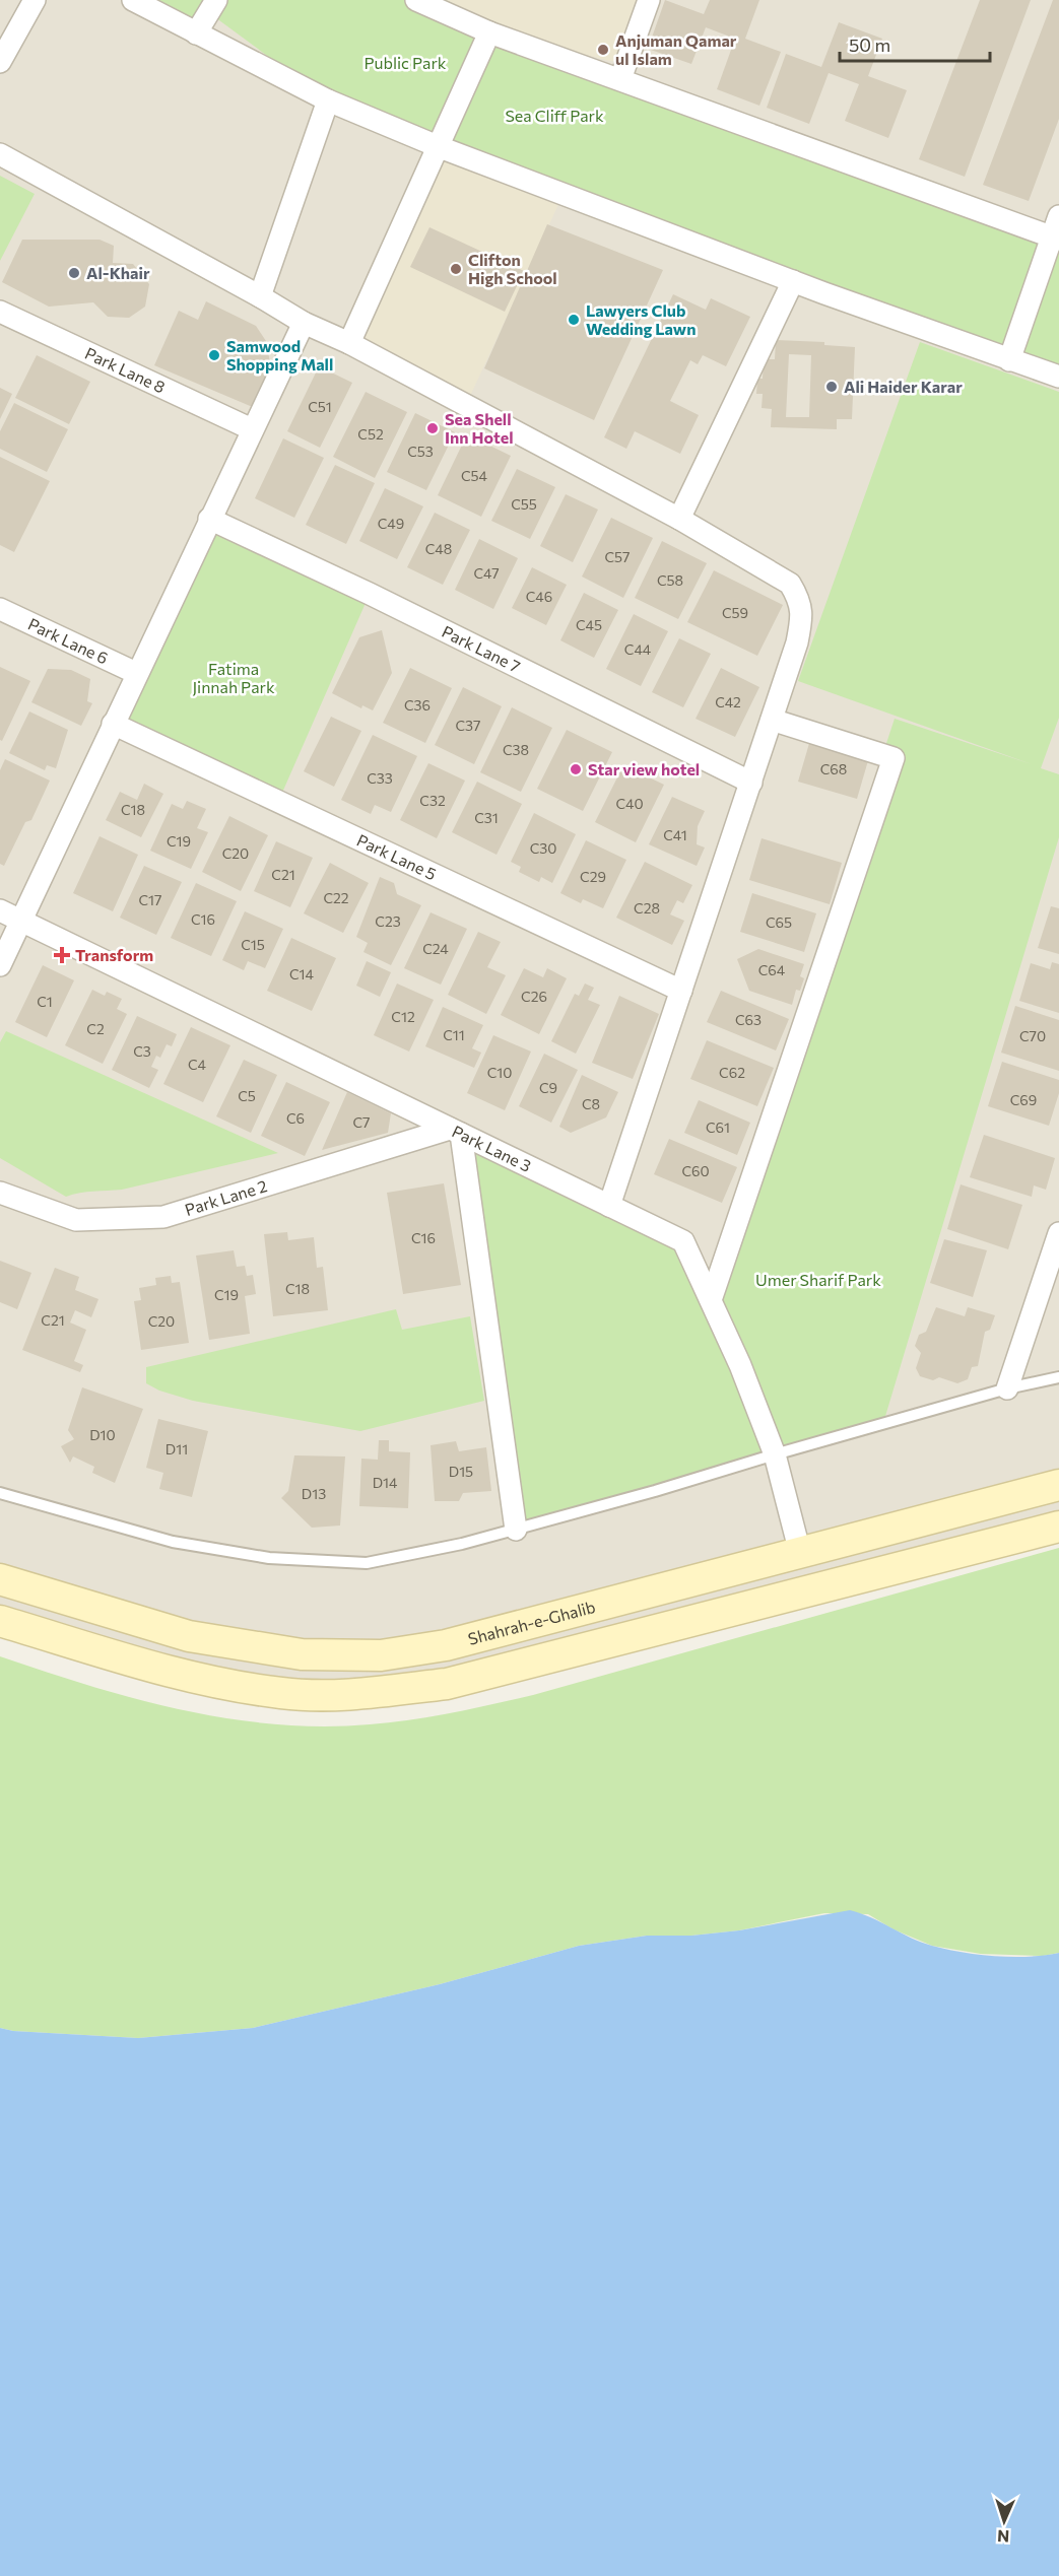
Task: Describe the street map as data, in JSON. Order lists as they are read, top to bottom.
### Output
{
  "streets": {
    "main road": ["Shahrah-e-Ghalib"],
    "street": [
      "Park Lane 8",
      "Park Lane 6",
      "Park Lane 7",
      "Park Lane 5",
      "Park Lane 3",
      "Park Lane 2"
    ]
  },
  "crossings": [
    ["Park Lane 3", "Park Lane 2"],
    ["Park Lane 3", "Shahrah-e-Ghalib"]
  ],
  "parks": [
    "Public Park",
    "Sea Cliff Park",
    "Fatima Jinnah Park",
    "Umer Sharif Park"
  ],
  "places": {
    "other": [
      "Anjuman Qamar ul Islam",
      "Clifton High School",
      "Al-Khair",
      "Lawyers Club Wedding Lawn",
      "Samwood Shopping Mall",
      "Ali Haider Karar",
      "Sea Shell Inn Hotel",
      "Star view hotel"
    ],
    "health": ["Transform"]
  },
  "house_numbers": [
    "C51",
    "C52",
    "C53",
    "C54",
    "C55",
    "C49",
    "C48",
    "C57",
    "C47",
    "C58",
    "C46",
    "C59",
    "C45",
    "C44",
    "C42",
    "C36",
    "C37",
    "C38",
    "C68",
    "C33",
    "C32",
    "C40",
    "C18",
    "C31",
    "C41",
    "C19",
    "C30",
    "C20",
    "C21",
    "C29",
    "C22",
    "C17",
    "C28",
    "C16",
    "C23",
    "C65",
    "C15",
    "C24",
    "C64",
    "C14",
    "C26",
    "C1",
    "C12",
    "C63",
    "C2",
    "C11",
    "C70",
    "C3",
    "C4",
    "C10",
    "C62",
    "C9",
    "C5",
    "C69",
    "C8",
    "C6",
    "C7",
    "C61",
    "C60",
    "C16",
    "C18",
    "C19",
    "C21",
    "C20",
    "D10",
    "D11",
    "D15",
    "D14",
    "D13"
  ],
  "scale_bar": "50 m",
  "north": "bottom"
}
